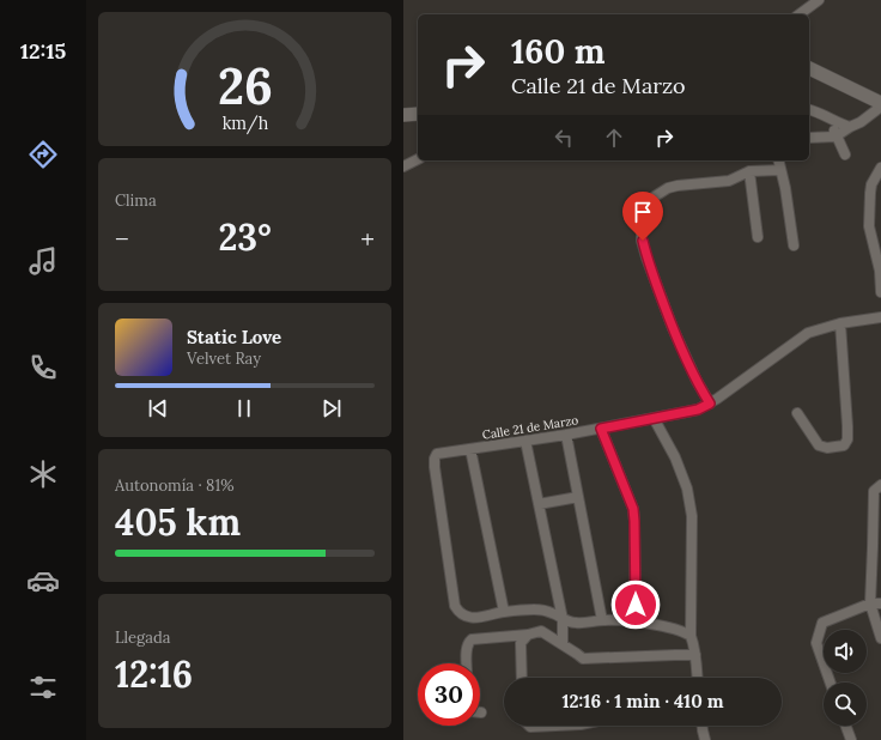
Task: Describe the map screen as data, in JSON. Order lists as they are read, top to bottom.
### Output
{
  "streets": {
    "street": ["Calle 21 de Marzo"]
  },
  "page": {
    "tabs": "12:15",
    "turn": ["160 m", "Calle 21 de Marzo"],
    "tile": [
      "Clima",
      ["Autonomía · 81%", "405 km"],
      ["Llegada", "12:16"]
    ],
    "heat": ["−", "23°", "+"],
    "song": ["Static Love", "Velvet Ray"],
    "limit": "30",
    "trip": "12:16 · 1 min · 410 m",
    "gauge": ["26", "km/h"]
  }
}
